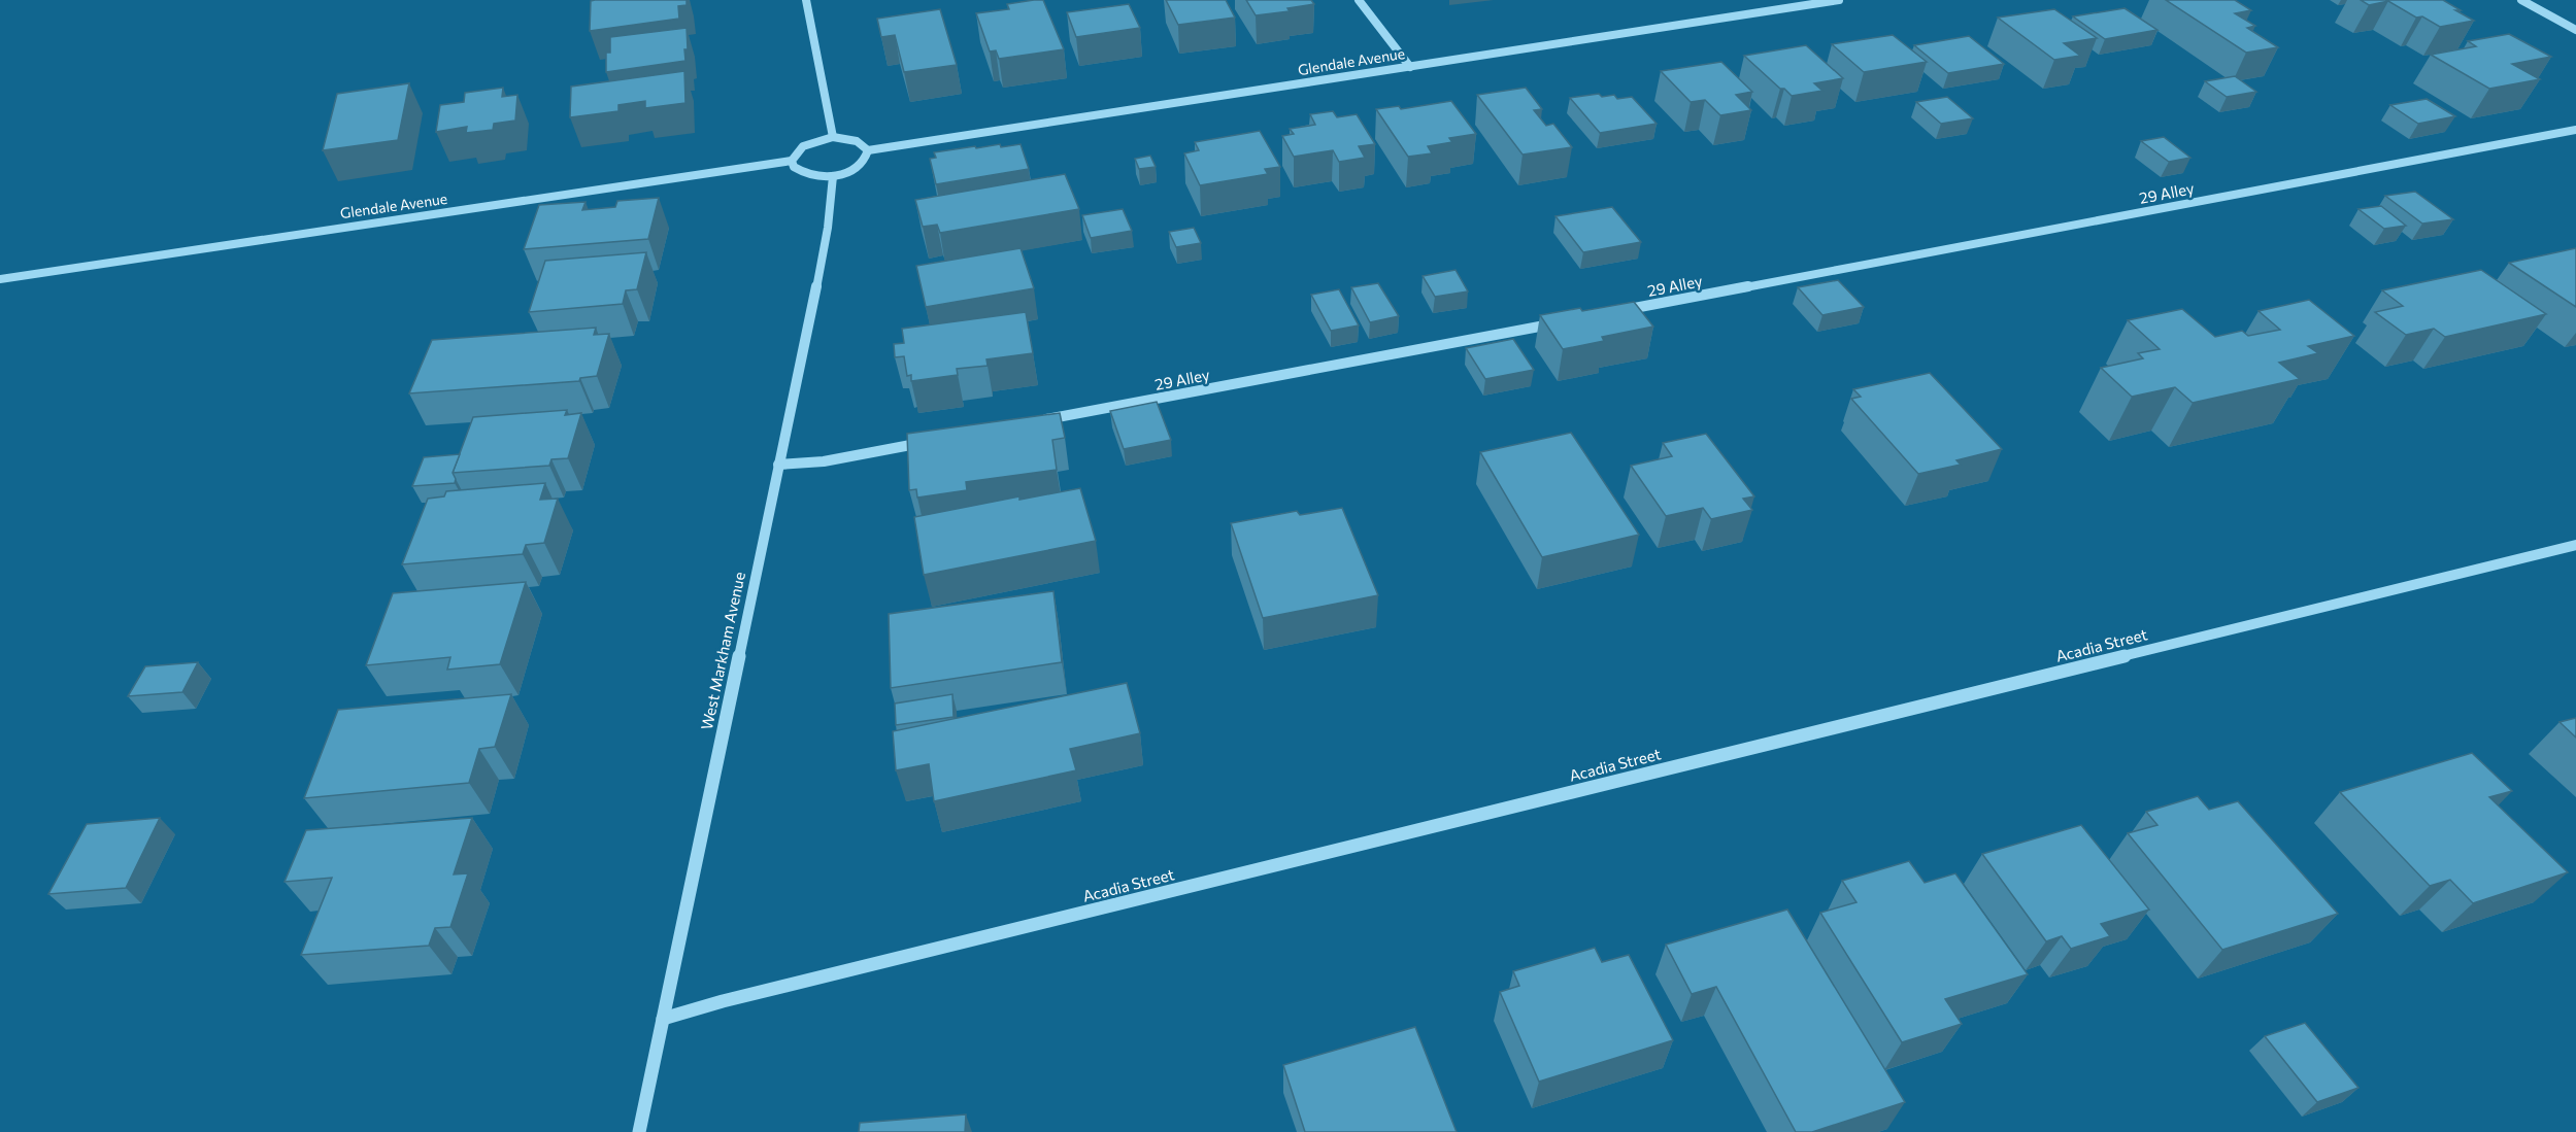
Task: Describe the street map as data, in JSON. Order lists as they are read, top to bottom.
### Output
{
  "streets": {
    "street": [
      "Glendale Avenue",
      "29 Alley",
      "Acadia Street",
      "West Markham Avenue"
    ]
  },
  "crossings": [
    ["Acadia Street", "West Markham Avenue"]
  ]
}
